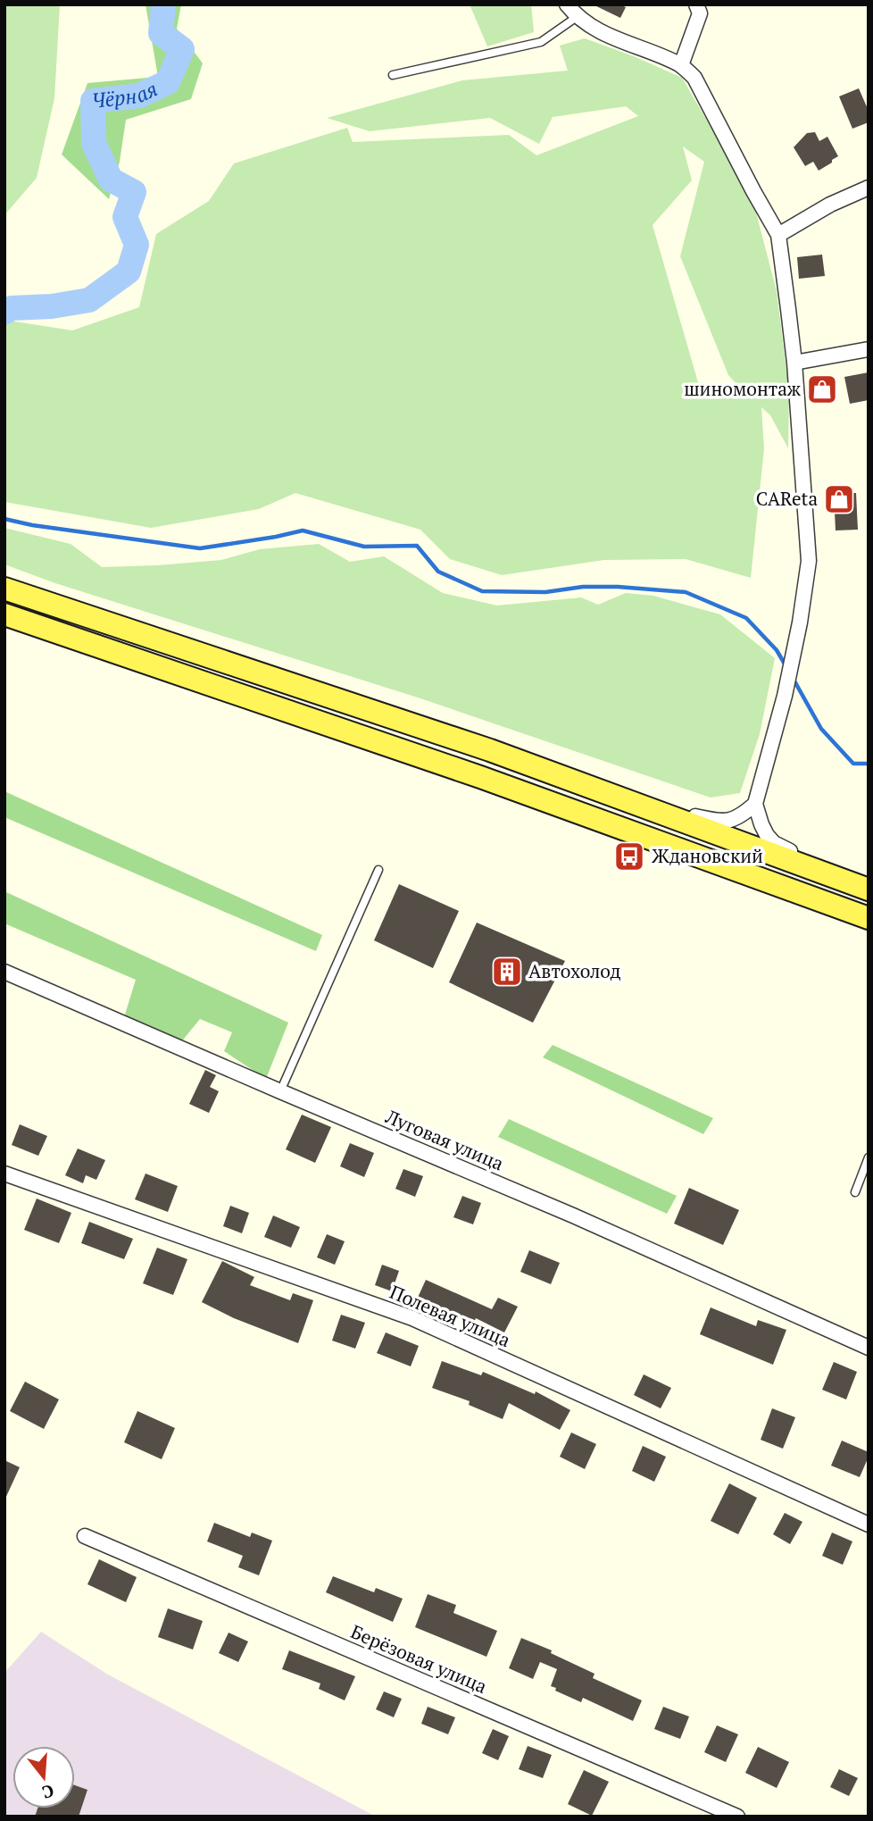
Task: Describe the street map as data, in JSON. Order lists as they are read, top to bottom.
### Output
{
  "streets": {
    "street": ["Луговая улица", "Полевая улица", "Берёзовая улица"]
  },
  "water": ["Чёрная"],
  "places": {
    "shop": ["шиномонтаж", "CAReta"],
    "bus stop": ["Ждановский"],
    "building": ["Автохолод"]
  },
  "north": "bottom"
}
